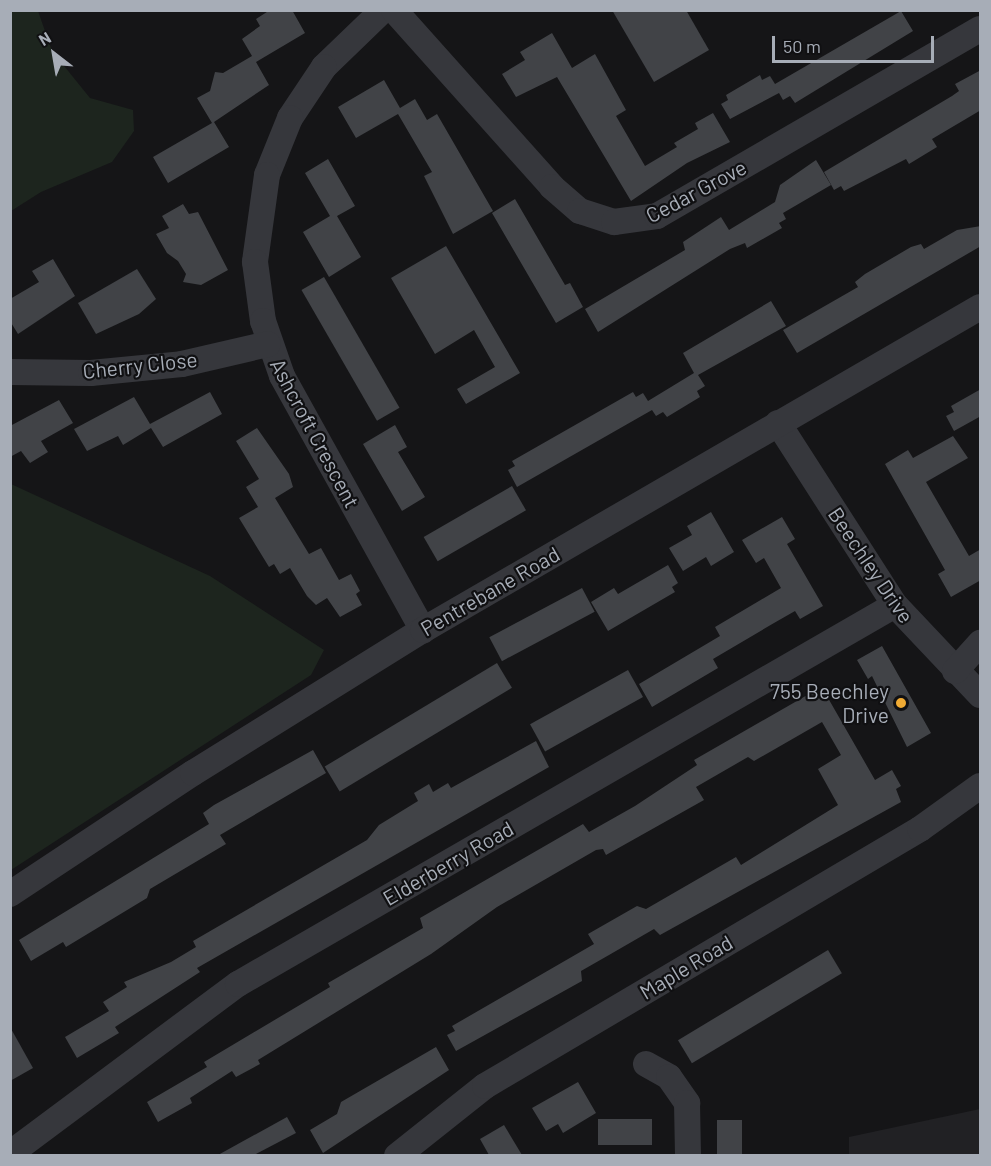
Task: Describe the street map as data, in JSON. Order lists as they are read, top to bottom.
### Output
{
  "streets": {
    "street": [
      "Cedar Grove",
      "Cherry Close",
      "Ashcroft Crescent",
      "Beechley Drive",
      "Pentrebane Road",
      "Elderberry Road",
      "Maple Road"
    ]
  },
  "crossings": [
    ["Cherry Close", "Ashcroft Crescent"],
    ["Ashcroft Crescent", "Pentrebane Road"],
    ["Beechley Drive", "Pentrebane Road"],
    ["Beechley Drive", "Elderberry Road"]
  ],
  "places": ["755 Beechley Drive"],
  "scale_bar": "50 m",
  "north": "top left"
}
